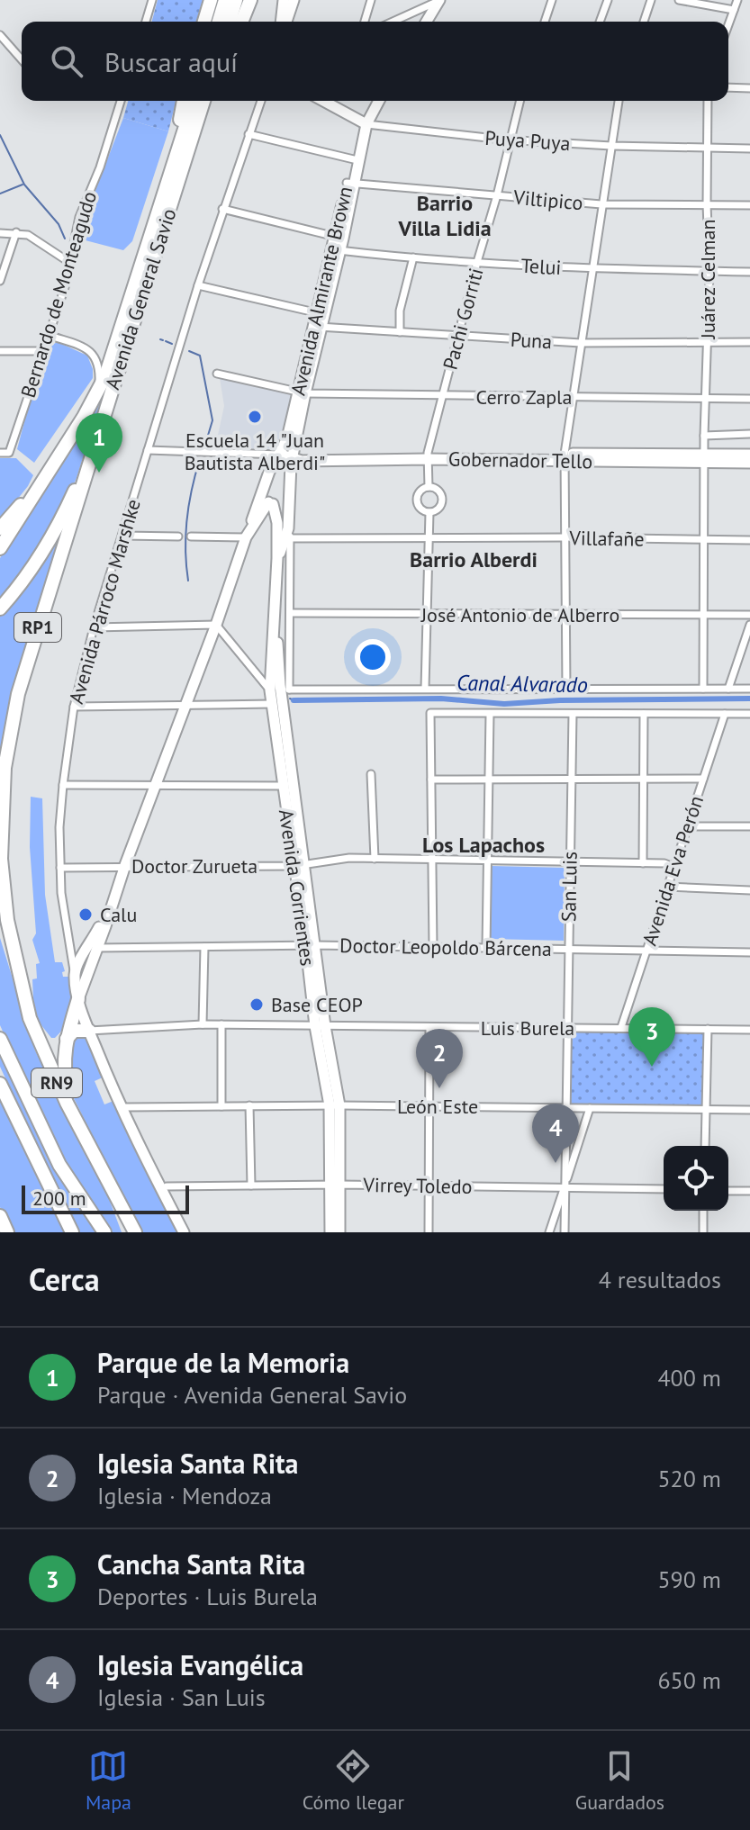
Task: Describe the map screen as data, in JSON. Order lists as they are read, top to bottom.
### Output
{
  "streets": {
    "highway": ["Avenida General Savio", "RP1", "RN9"],
    "main road": [
      "Puya Puya",
      "Avenida Almirante Brown",
      "Gobernador Tello",
      "Avenida Párroco Marshke",
      "Avenida Corrientes"
    ],
    "street": [
      "Viltipico",
      "Telui",
      "Juárez Celman",
      "Bernardo de Monteagudo",
      "Pachi Gorriti",
      "Puna",
      "Cerro Zapla",
      "Villafañe",
      "José Antonio de Alberro",
      "Doctor Zurueta",
      "Avenida Eva Perón",
      "San Luis",
      "Doctor Leopoldo Bárcena",
      "Luis Burela",
      "León Este",
      "Virrey Toledo"
    ]
  },
  "crossings": [
    ["Puya Puya", "Juárez Celman"],
    ["Puya Puya", "Avenida Almirante Brown"],
    ["Puya Puya", "Pachi Gorriti"],
    ["Viltipico", "Juárez Celman"],
    ["Viltipico", "Avenida Almirante Brown"],
    ["Viltipico", "Pachi Gorriti"],
    ["Telui", "Juárez Celman"],
    ["Telui", "Avenida Almirante Brown"],
    ["Telui", "Pachi Gorriti"],
    ["Juárez Celman", "Puna"],
    ["Juárez Celman", "Cerro Zapla"],
    ["Juárez Celman", "Gobernador Tello"],
    ["Juárez Celman", "Villafañe"],
    ["Juárez Celman", "José Antonio de Alberro"],
    ["Avenida Almirante Brown", "Puna"],
    ["Avenida Almirante Brown", "Cerro Zapla"],
    ["Avenida Almirante Brown", "Gobernador Tello"],
    ["Avenida Almirante Brown", "Avenida Corrientes"],
    ["Avenida General Savio", "RP1"],
    ["Pachi Gorriti", "Puna"],
    ["Pachi Gorriti", "Cerro Zapla"],
    ["Pachi Gorriti", "Gobernador Tello"],
    ["Gobernador Tello", "Avenida Párroco Marshke"],
    ["Villafañe", "Avenida Corrientes"],
    ["Avenida Párroco Marshke", "Doctor Zurueta"],
    ["Avenida Párroco Marshke", "Luis Burela"],
    ["Avenida Párroco Marshke", "León Este"],
    ["Avenida Párroco Marshke", "Virrey Toledo"],
    ["RP1", "RN9"],
    ["Doctor Zurueta", "Avenida Eva Perón"],
    ["Doctor Zurueta", "San Luis"],
    ["Doctor Zurueta", "Avenida Corrientes"],
    ["Avenida Eva Perón", "Doctor Leopoldo Bárcena"],
    ["Avenida Eva Perón", "Luis Burela"],
    ["San Luis", "Doctor Leopoldo Bárcena"],
    ["San Luis", "Luis Burela"],
    ["San Luis", "León Este"],
    ["San Luis", "Virrey Toledo"],
    ["Avenida Corrientes", "Doctor Leopoldo Bárcena"],
    ["Avenida Corrientes", "Luis Burela"],
    ["Avenida Corrientes", "León Este"],
    ["Avenida Corrientes", "Virrey Toledo"]
  ],
  "districts": ["Barrio Villa Lidia", "Barrio Alberdi", "Los Lapachos"],
  "water": ["Canal Alvarado"],
  "places": ["Escuela 14 \"Juan Bautista Alberdi\"", "Calu", "Base CEOP"],
  "scale_bar": "200 m",
  "page": {
    "search": "Buscar aquí",
    "pins": [
      "1",
      "3",
      "2",
      "4"
    ],
    "scale": "200 m",
    "heading": ["Cerca", "4 resultados"],
    "list": [
      {
        "mark": "1",
        "name": "Parque de la Memoria",
        "note": "Parque · Avenida General Savio",
        "value": "400 m"
      },
      {
        "mark": "2",
        "name": "Iglesia Santa Rita",
        "note": "Iglesia · Mendoza",
        "value": "520 m"
      },
      {
        "mark": "3",
        "name": "Cancha Santa Rita",
        "note": "Deportes · Luis Burela",
        "value": "590 m"
      },
      {
        "mark": "4",
        "name": "Iglesia Evangélica",
        "note": "Iglesia · San Luis",
        "value": "650 m"
      }
    ],
    "nav": ["Mapa", "Cómo llegar", "Guardados"]
  }
}
